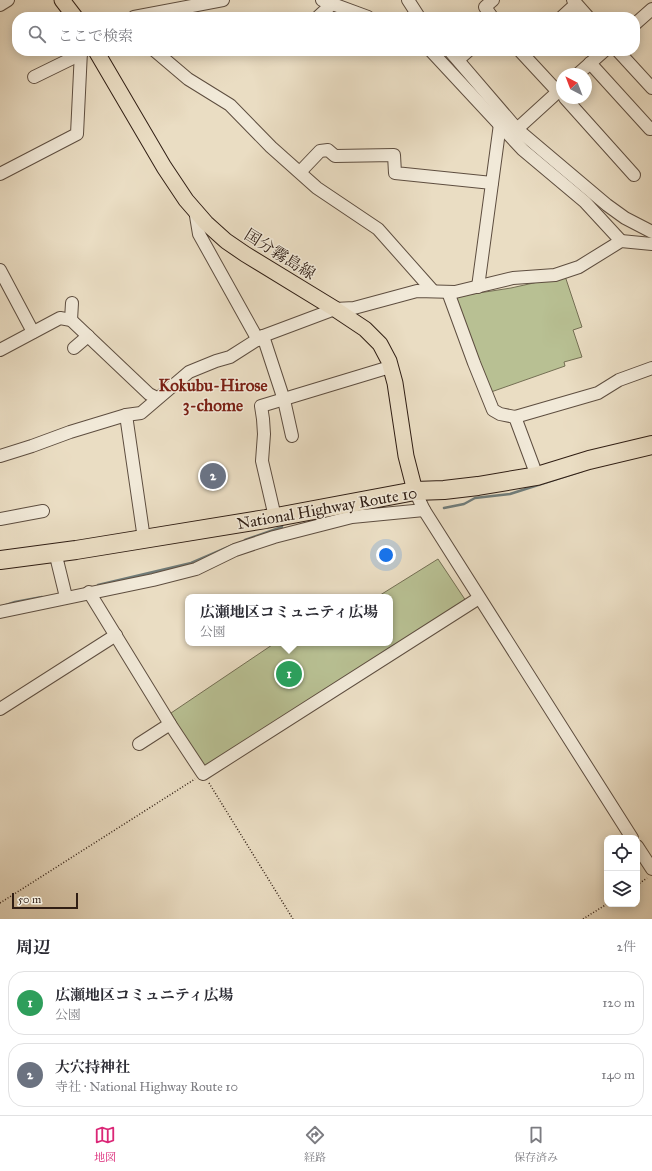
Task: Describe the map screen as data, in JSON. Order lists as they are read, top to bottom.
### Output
{
  "streets": {
    "highway": ["National Highway Route 10"],
    "main road": ["国分霧島線"]
  },
  "crossings": [
    ["国分霧島線", "National Highway Route 10"]
  ],
  "districts": ["Kokubu-Hirose 3-chome"],
  "scale_bar": "50 m",
  "north": "top left",
  "page": {
    "search": "ここで検索",
    "pins": ["2", "1"],
    "popup": ["広瀬地区コミュニティ広場", "公園"],
    "scale": "50 m",
    "heading": ["周辺", "2件"],
    "list": [
      {
        "mark": "1",
        "name": "広瀬地区コミュニティ広場",
        "note": "公園",
        "value": "120 m"
      },
      {
        "mark": "2",
        "name": "大穴持神社",
        "note": "寺社 · National Highway Route 10",
        "value": "140 m"
      }
    ],
    "nav": ["地図", "経路", "保存済み"]
  }
}
